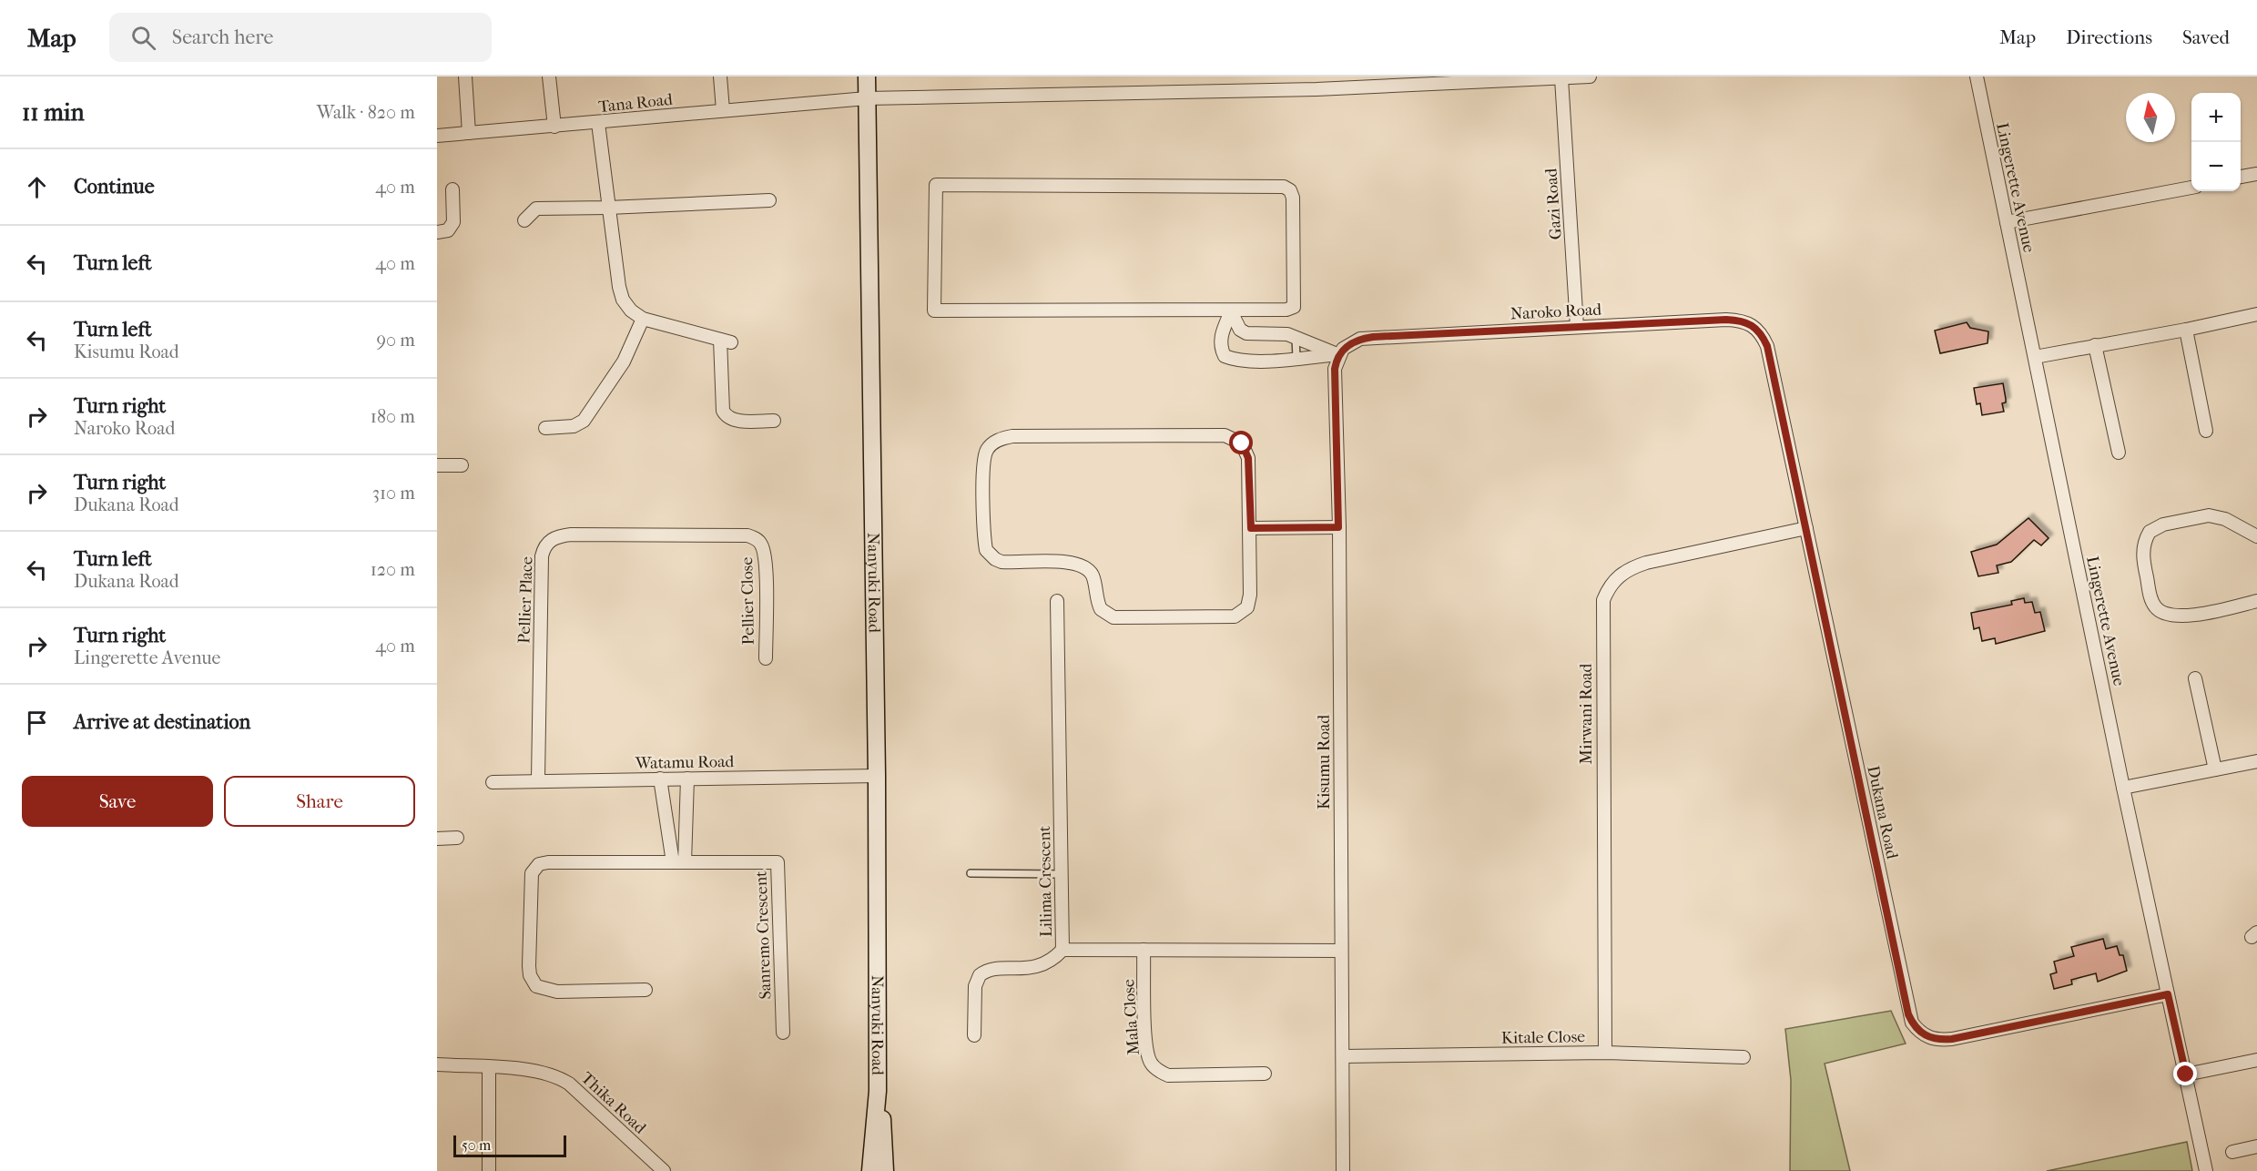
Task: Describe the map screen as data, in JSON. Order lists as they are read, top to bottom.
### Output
{
  "streets": {
    "street": [
      "Tana Road",
      "Lingerette Avenue",
      "Gazi Road",
      "Naroko Road",
      "Nanyuki Road",
      "Pellier Place",
      "Pellier Close",
      "Mirwani Road",
      "Watamu Road",
      "Kisumu Road",
      "Dukana Road",
      "Lilima Crescent",
      "Sanremo Crescent",
      "Mala Close",
      "Kitale Close",
      "Thika Road"
    ]
  },
  "crossings": [
    ["Tana Road", "Gazi Road"],
    ["Tana Road", "Nanyuki Road"],
    ["Lingerette Avenue", "Dukana Road"],
    ["Gazi Road", "Naroko Road"],
    ["Naroko Road", "Kisumu Road"],
    ["Naroko Road", "Dukana Road"],
    ["Nanyuki Road", "Watamu Road"],
    ["Pellier Place", "Pellier Close"],
    ["Pellier Place", "Watamu Road"],
    ["Mirwani Road", "Dukana Road"],
    ["Mirwani Road", "Kitale Close"],
    ["Kisumu Road", "Lilima Crescent"],
    ["Kisumu Road", "Kitale Close"],
    ["Lilima Crescent", "Mala Close"]
  ],
  "scale_bar": "50 m",
  "north": "top",
  "page": {
    "header": "Map",
    "search": "Search here",
    "nav": ["Map", "Directions", "Saved"],
    "heading": ["11 min", "Walk · 820 m"],
    "map_buttons": ["+", "−"],
    "list": [
      ["Continue", "40 m"],
      ["Turn left", "40 m"],
      ["Turn left", "Kisumu Road", "90 m"],
      ["Turn right", "Naroko Road", "180 m"],
      ["Turn right", "Dukana Road", "310 m"],
      ["Turn left", "Dukana Road", "120 m"],
      ["Turn right", "Lingerette Avenue", "40 m"],
      "Arrive at destination"
    ],
    "buttons": ["Save", "Share"],
    "scale": "50 m"
  }
}
